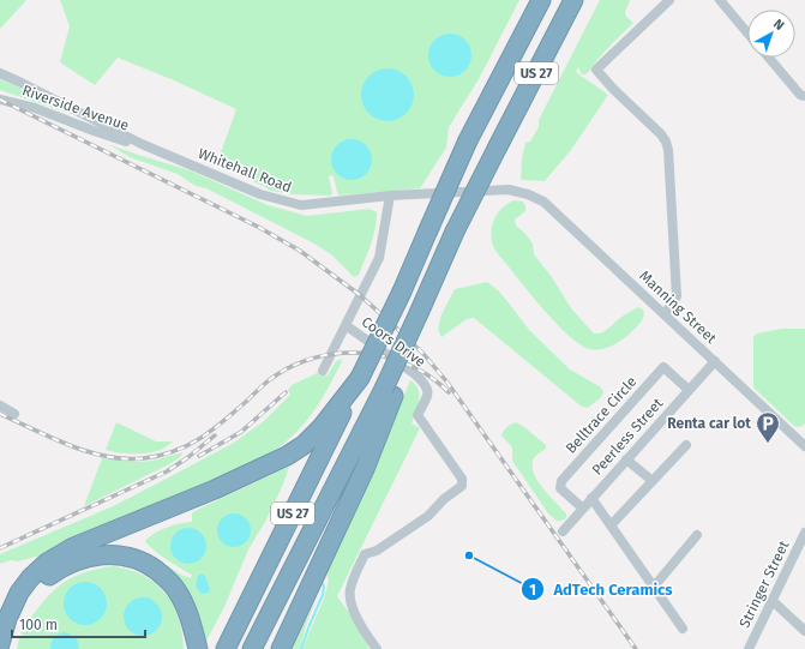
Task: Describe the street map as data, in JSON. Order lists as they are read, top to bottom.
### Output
{
  "streets": {
    "highway": ["US 27"],
    "street": [
      "Riverside Avenue",
      "Whitehall Road",
      "Manning Street",
      "Coors Drive",
      "Belltrace Circle",
      "Peerless Street",
      "Stringer Street"
    ]
  },
  "crossings": [
    ["Riverside Avenue", "Whitehall Road"],
    ["Whitehall Road", "Manning Street"],
    ["Manning Street", "Peerless Street"],
    ["Belltrace Circle", "Peerless Street"]
  ],
  "places": {
    "parking": ["Renta car lot"],
    "other": ["AdTech Ceramics"]
  },
  "scale_bar": "100 m",
  "north": "top right"
}
